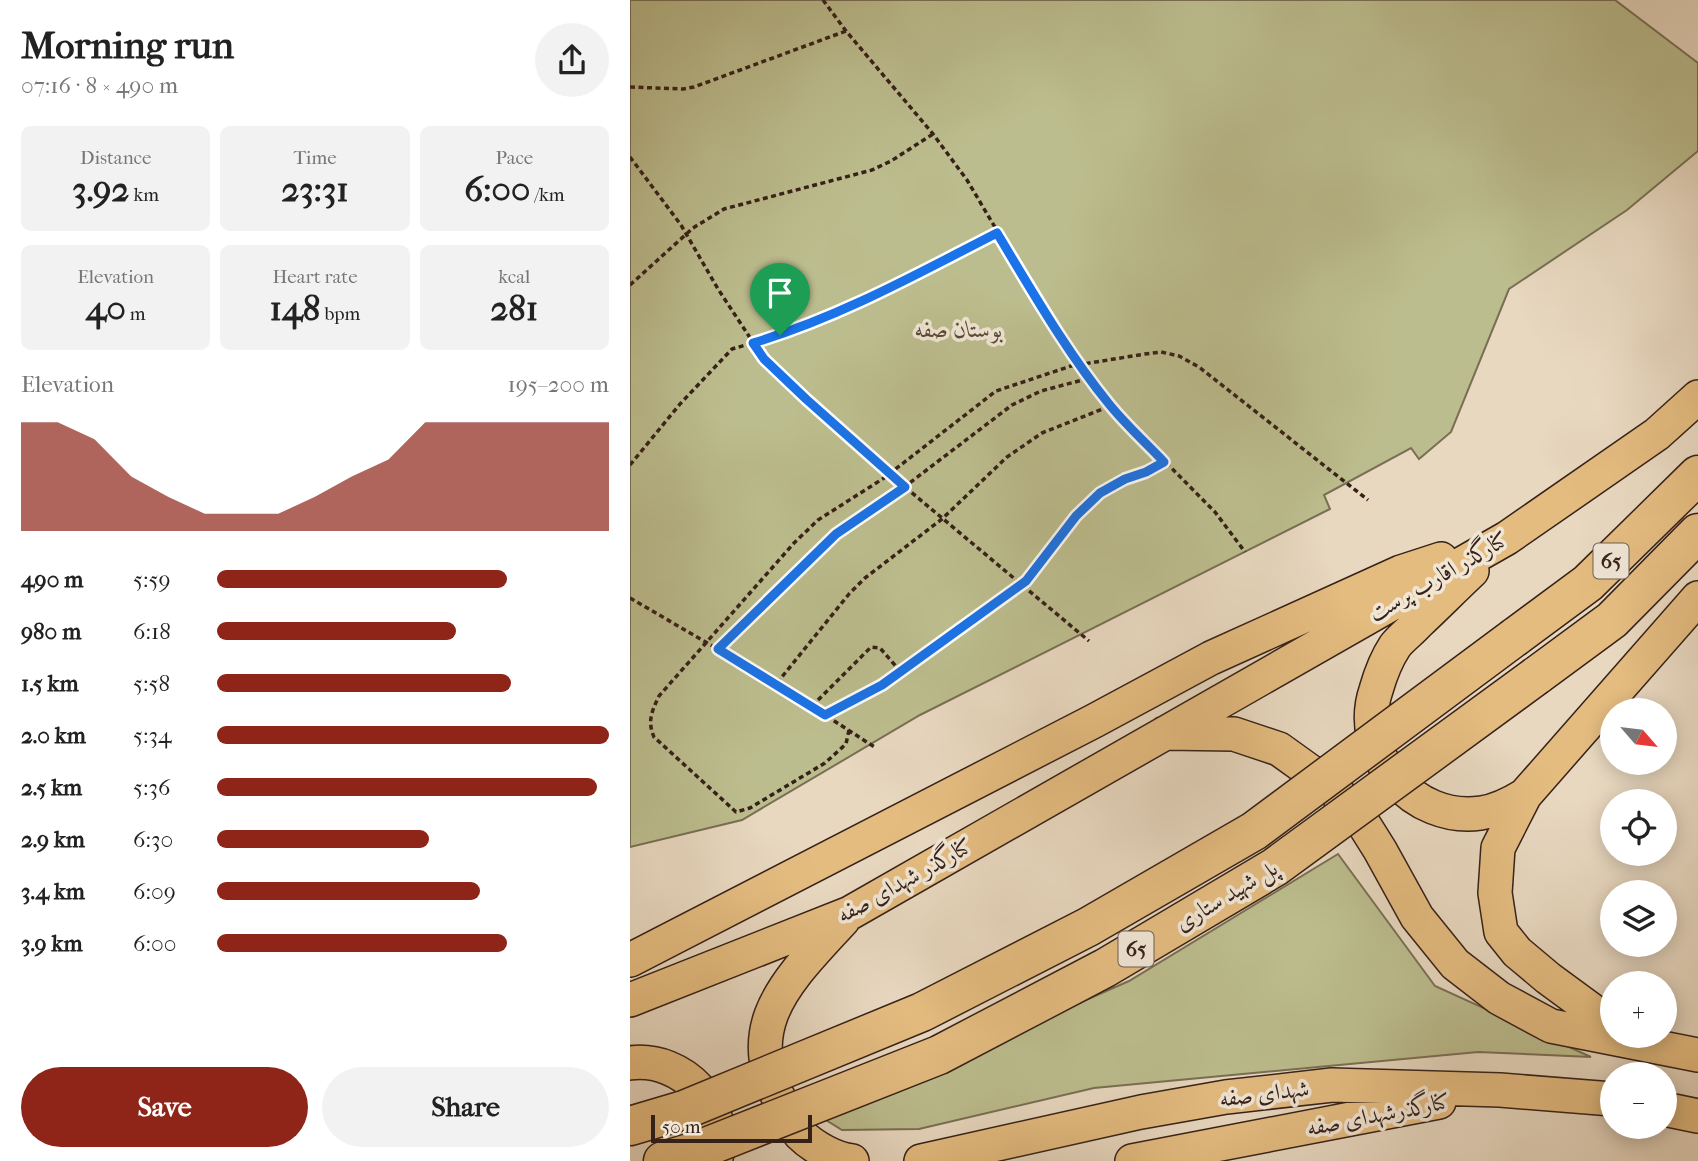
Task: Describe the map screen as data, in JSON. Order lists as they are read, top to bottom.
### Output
{
  "streets": {
    "highway": ["65", "پل شهید ستاری"],
    "main road": [
      "کنارگذر اقارب پرست",
      "کنارگذر شهدای صفه",
      "شهدای صفه",
      "کنارگذرشهدای صفه"
    ]
  },
  "crossings": [
    ["کنارگذر اقارب پرست", "کنارگذر شهدای صفه"],
    ["شهدای صفه", "کنارگذرشهدای صفه"]
  ],
  "parks": ["بوستان صفه"],
  "scale_bar": "50 m",
  "north": "bottom right",
  "page": {
    "heading": ["Morning run", "07:16 · 8 × 490 m"],
    "stats": [
      ["Distance", "3.92 km"],
      ["Time", "23:31"],
      ["Pace", "6:00 /km"],
      ["Elevation", "40 m"],
      ["Heart rate", "148 bpm"],
      ["kcal", "281"]
    ],
    "chart": ["Elevation", "195–200 m"],
    "list": [
      {
        "name": "490 m",
        "note": "5:59"
      },
      {
        "name": "980 m",
        "note": "6:18"
      },
      {
        "name": "1.5 km",
        "note": "5:58"
      },
      {
        "name": "2.0 km",
        "note": "5:34"
      },
      {
        "name": "2.5 km",
        "note": "5:36"
      },
      {
        "name": "2.9 km",
        "note": "6:30"
      },
      {
        "name": "3.4 km",
        "note": "6:09"
      },
      {
        "name": "3.9 km",
        "note": "6:00"
      }
    ],
    "map_buttons": ["+", "−"],
    "buttons": ["Save", "Share"],
    "scale": "50 m"
  }
}
